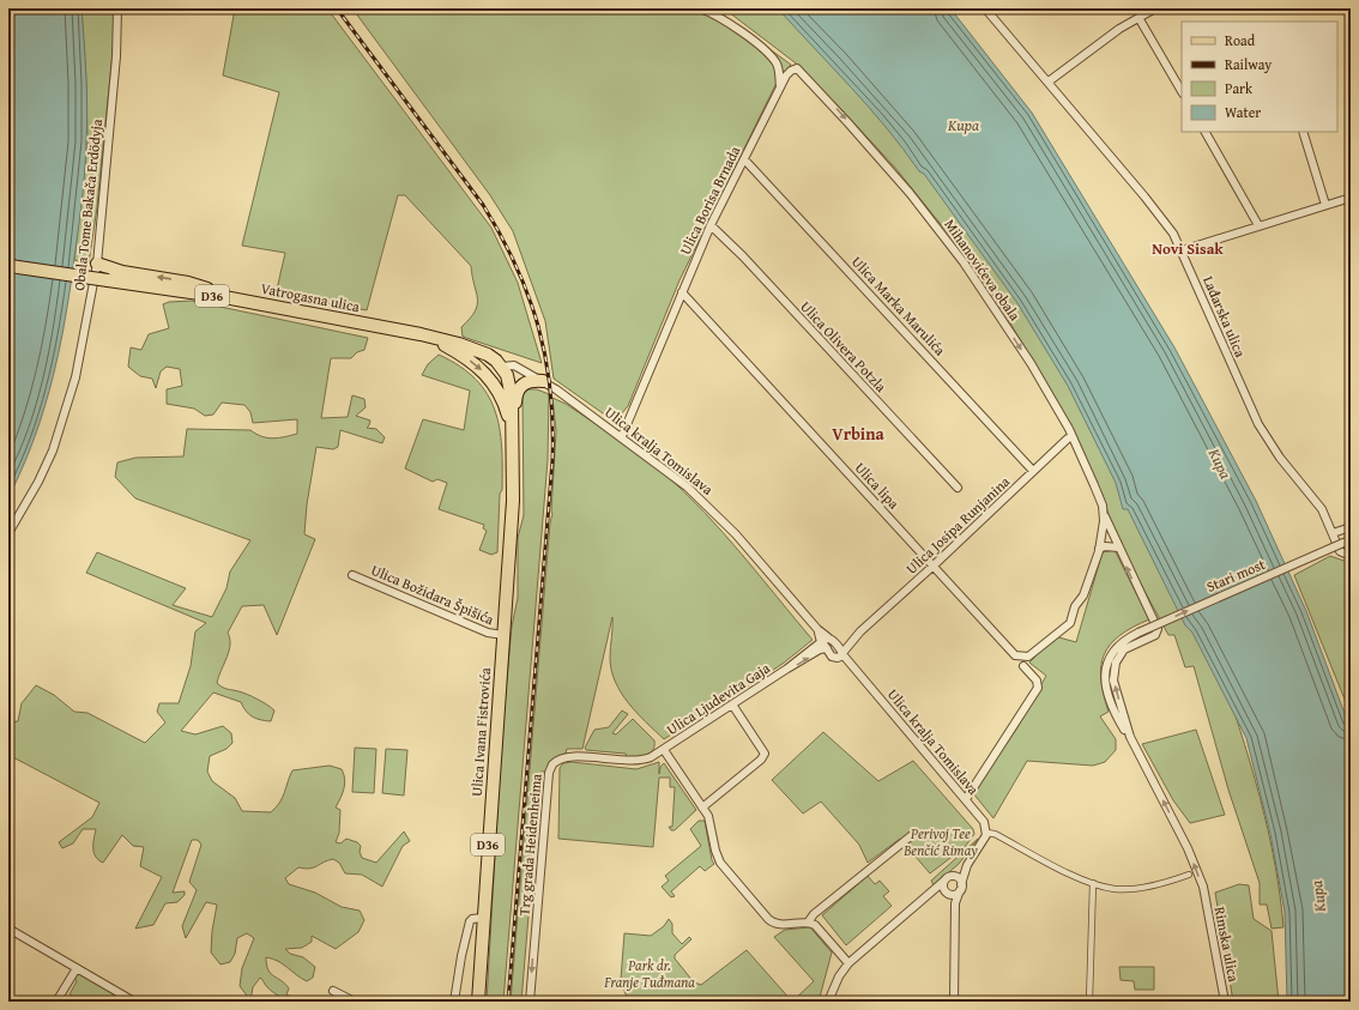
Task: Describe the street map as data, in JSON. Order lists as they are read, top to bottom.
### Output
{
  "streets": {
    "main road": ["D36", "Vatrogasna ulica", "Ulica Ivana Fistrovića"],
    "street": [
      "Ulica Borisa Brnada",
      "Obala Tome Bakača Erdödyja",
      "Mihanovićeva obala",
      "Ulica Marka Marulića",
      "Lađarska ulica",
      "Ulica Olivera Potzla",
      "Ulica kralja Tomislava",
      "Ulica lipa",
      "Ulica Josipa Runjanina",
      "Stari most",
      "Ulica Božidara Špišića",
      "Ulica Ljudevita Gaja",
      "Trg grada Heidenheima",
      "Rimska ulica"
    ]
  },
  "crossings": [
    ["Ulica Borisa Brnada", "Mihanovićeva obala"],
    ["Ulica Borisa Brnada", "Ulica Marka Marulića"],
    ["Ulica Borisa Brnada", "Ulica Olivera Potzla"],
    ["Ulica Borisa Brnada", "Ulica kralja Tomislava"],
    ["Ulica Borisa Brnada", "Ulica lipa"],
    ["Mihanovićeva obala", "Ulica lipa"],
    ["Mihanovićeva obala", "Ulica Josipa Runjanina"],
    ["Mihanovićeva obala", "Stari most"],
    ["Mihanovićeva obala", "Rimska ulica"],
    ["D36", "Vatrogasna ulica"],
    ["D36", "Ulica kralja Tomislava"],
    ["D36", "Ulica Ivana Fistrovića"],
    ["Vatrogasna ulica", "Ulica kralja Tomislava"],
    ["Ulica Marka Marulića", "Ulica Josipa Runjanina"],
    ["Ulica kralja Tomislava", "Ulica Josipa Runjanina"],
    ["Ulica kralja Tomislava", "Ulica Ljudevita Gaja"],
    ["Ulica lipa", "Ulica Josipa Runjanina"],
    ["Stari most", "Rimska ulica"],
    ["Ulica Božidara Špišića", "Ulica Ivana Fistrovića"],
    ["Ulica Ljudevita Gaja", "Trg grada Heidenheima"]
  ],
  "one_way": ["Stari most", "Trg grada Heidenheima", "Rimska ulica"],
  "districts": ["Novi Sisak", "Vrbina"],
  "water": ["Kupa"],
  "parks": ["Perivoj Tee Benčić Rimay", "Park dr. Franje Tuđmana"],
  "legend": [
    "Road",
    "Railway",
    "Park",
    "Water"
  ]
}
